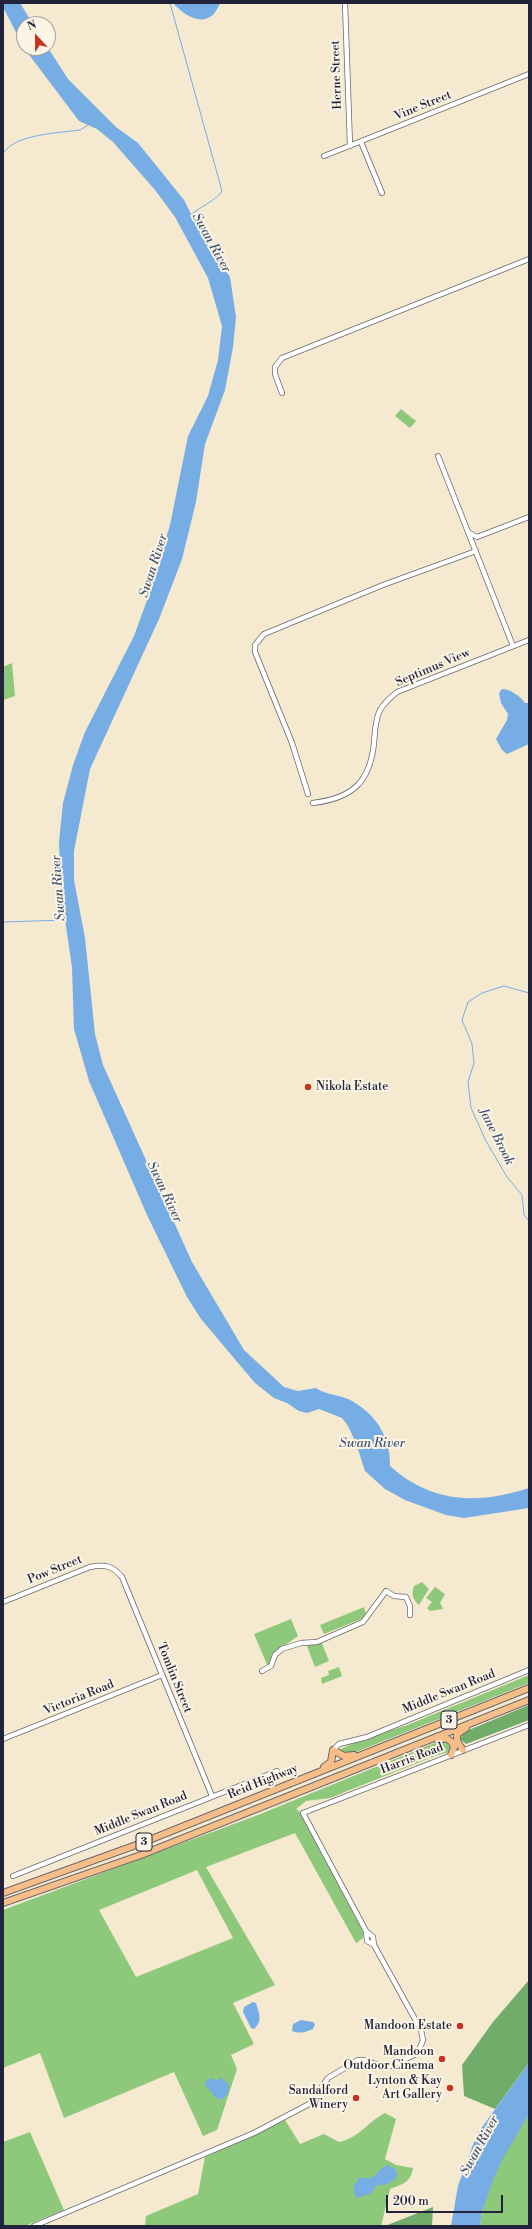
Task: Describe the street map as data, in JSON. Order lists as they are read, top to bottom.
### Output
{
  "streets": {
    "highway": ["3", "Reid Highway"],
    "street": [
      "Herne Street",
      "Vine Street",
      "Septimus View",
      "Pow Street",
      "Tomlin Street",
      "Middle Swan Road",
      "Victoria Road",
      "Harris Road"
    ]
  },
  "crossings": [
    ["Herne Street", "Vine Street"],
    ["Pow Street", "Tomlin Street"],
    ["Tomlin Street", "Middle Swan Road"],
    ["Tomlin Street", "Victoria Road"]
  ],
  "water": ["Swan River", "Jane Brook"],
  "places": [
    "Nikola Estate",
    "Mandoon Estate",
    "Mandoon Outdoor Cinema",
    "Lynton & Kay Art Gallery",
    "Sandalford Winery"
  ],
  "scale_bar": "200 m",
  "north": "top"
}
